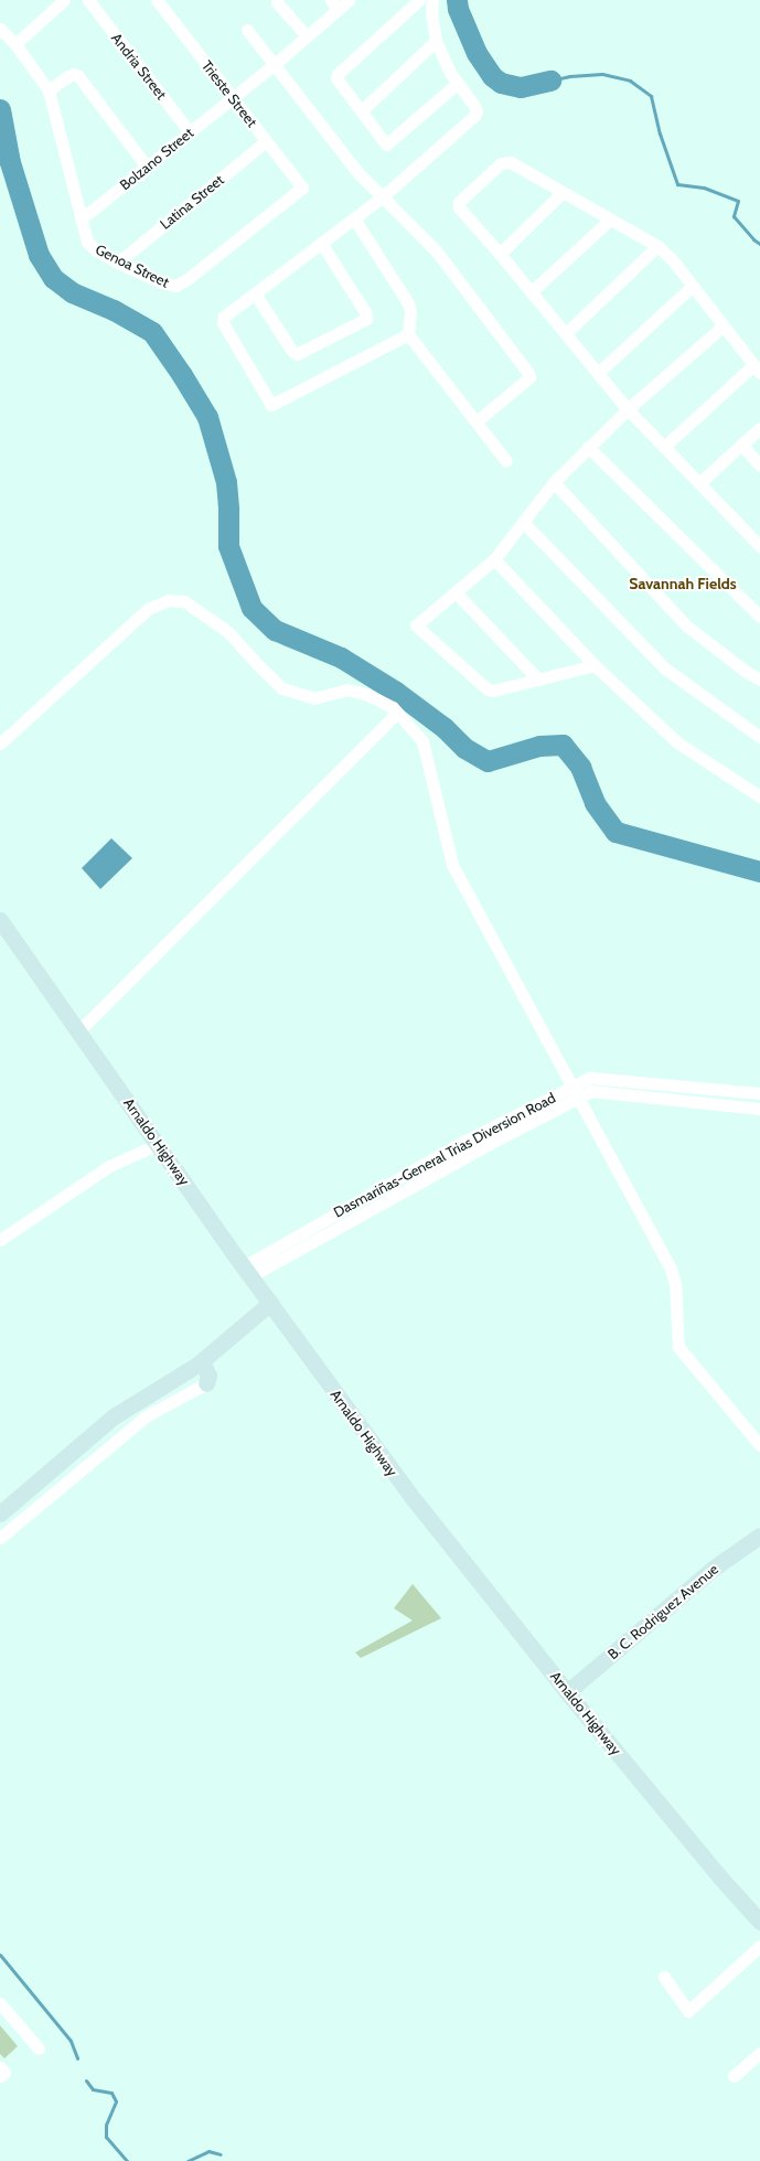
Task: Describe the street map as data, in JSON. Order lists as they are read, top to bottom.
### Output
{
  "streets": {
    "main road": ["Arnaldo Highway", "B. C. Rodriguez Avenue"],
    "street": [
      "Andria Street",
      "Trieste Street",
      "Bolzano Street",
      "Latina Street",
      "Genoa Street",
      "Dasmariñas-General Trias Diversion Road"
    ]
  },
  "crossings": [
    ["Andria Street", "Bolzano Street"],
    ["Trieste Street", "Bolzano Street"],
    ["Trieste Street", "Latina Street"],
    ["Trieste Street", "Genoa Street"],
    ["Bolzano Street", "Genoa Street"],
    ["Latina Street", "Genoa Street"],
    ["Arnaldo Highway", "Dasmariñas-General Trias Diversion Road"],
    ["Arnaldo Highway", "B. C. Rodriguez Avenue"]
  ],
  "districts": ["Savannah Fields"]
}
